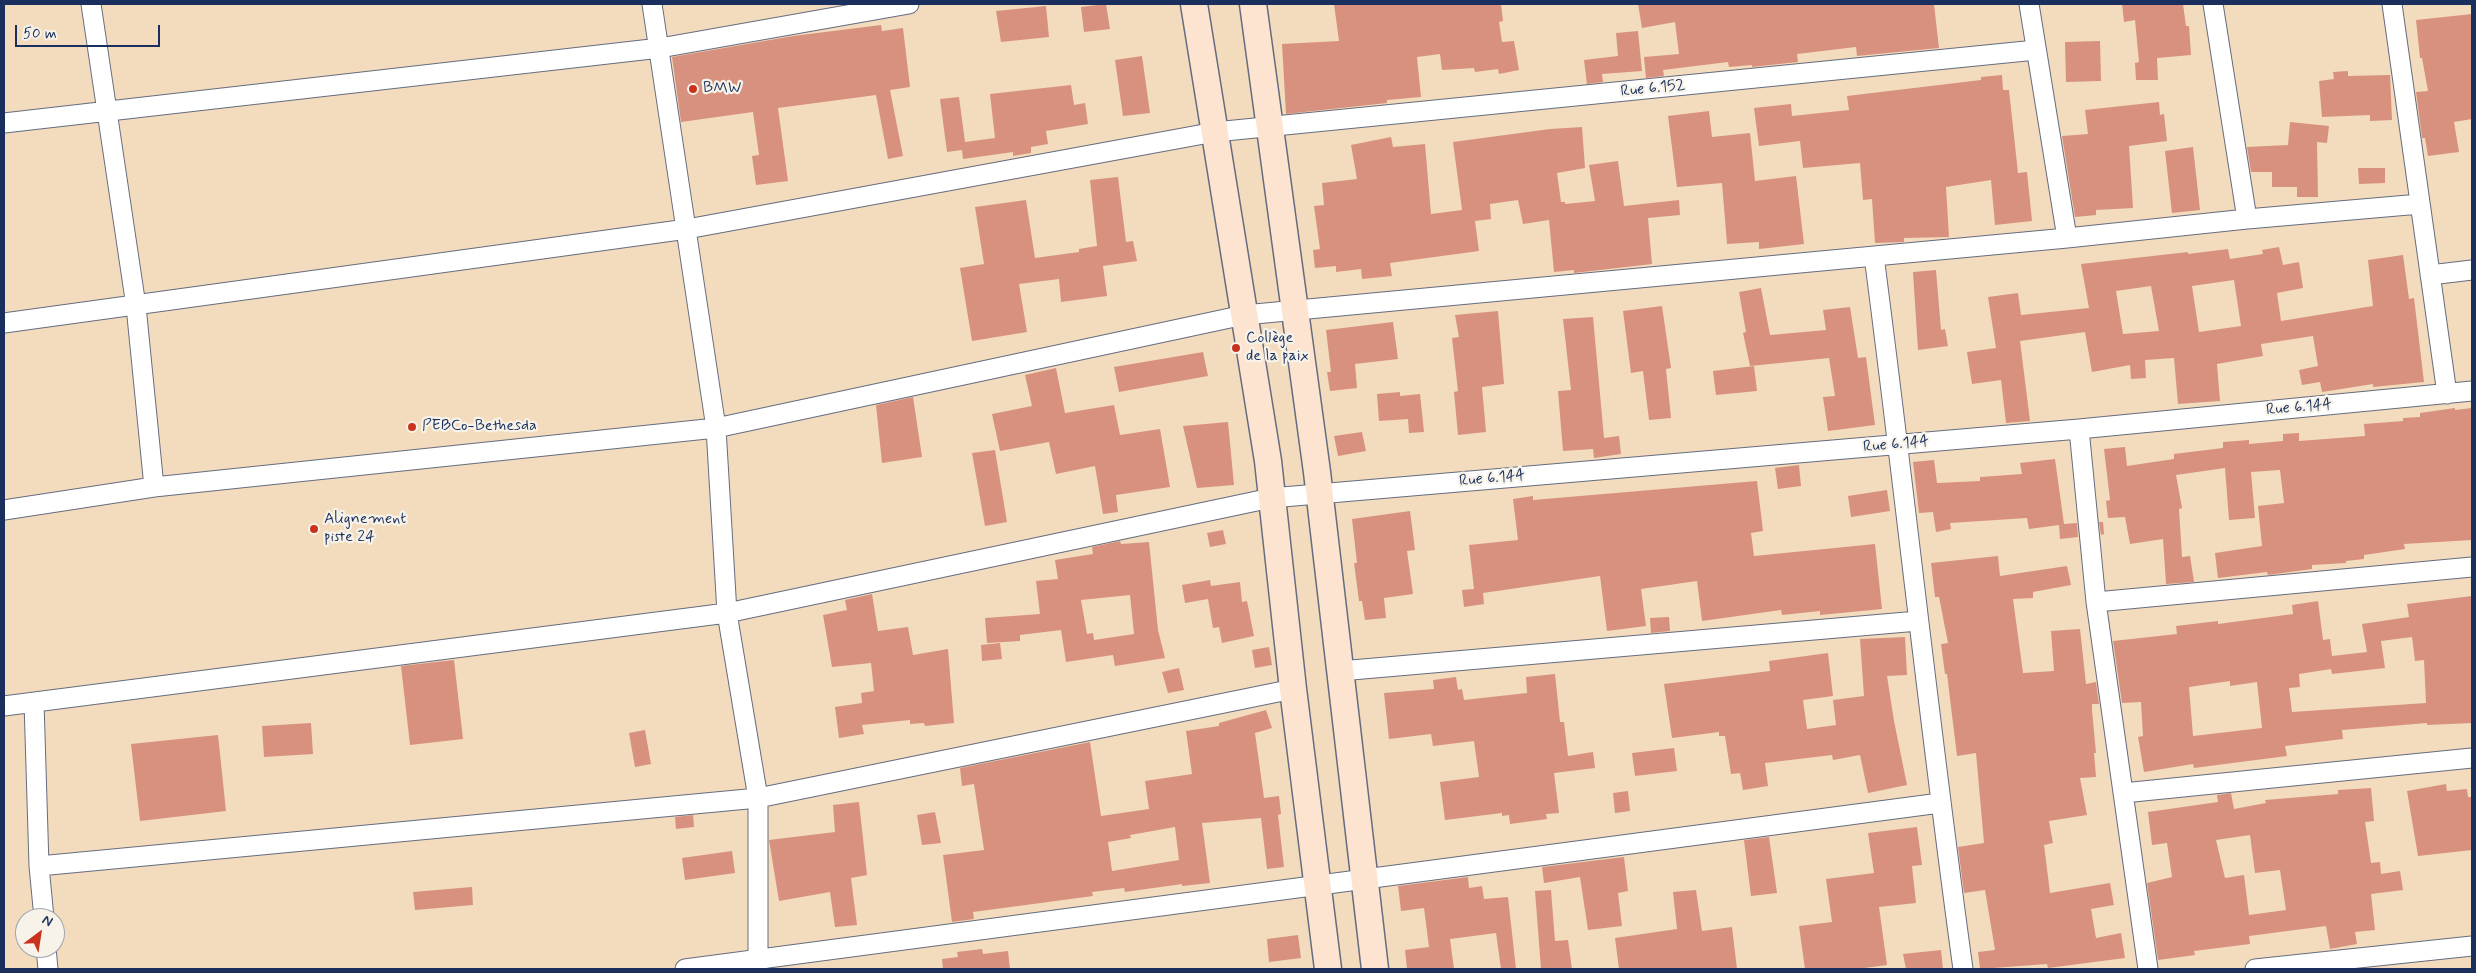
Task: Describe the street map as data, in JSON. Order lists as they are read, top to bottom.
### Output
{
  "streets": {
    "street": ["Rue 6.152", "Rue 6.144"]
  },
  "places": [
    "BMW",
    "Collège de la paix",
    "PEBCo-Bethesda",
    "Alignement piste 24"
  ],
  "scale_bar": "50 m",
  "north": "top right"
}
